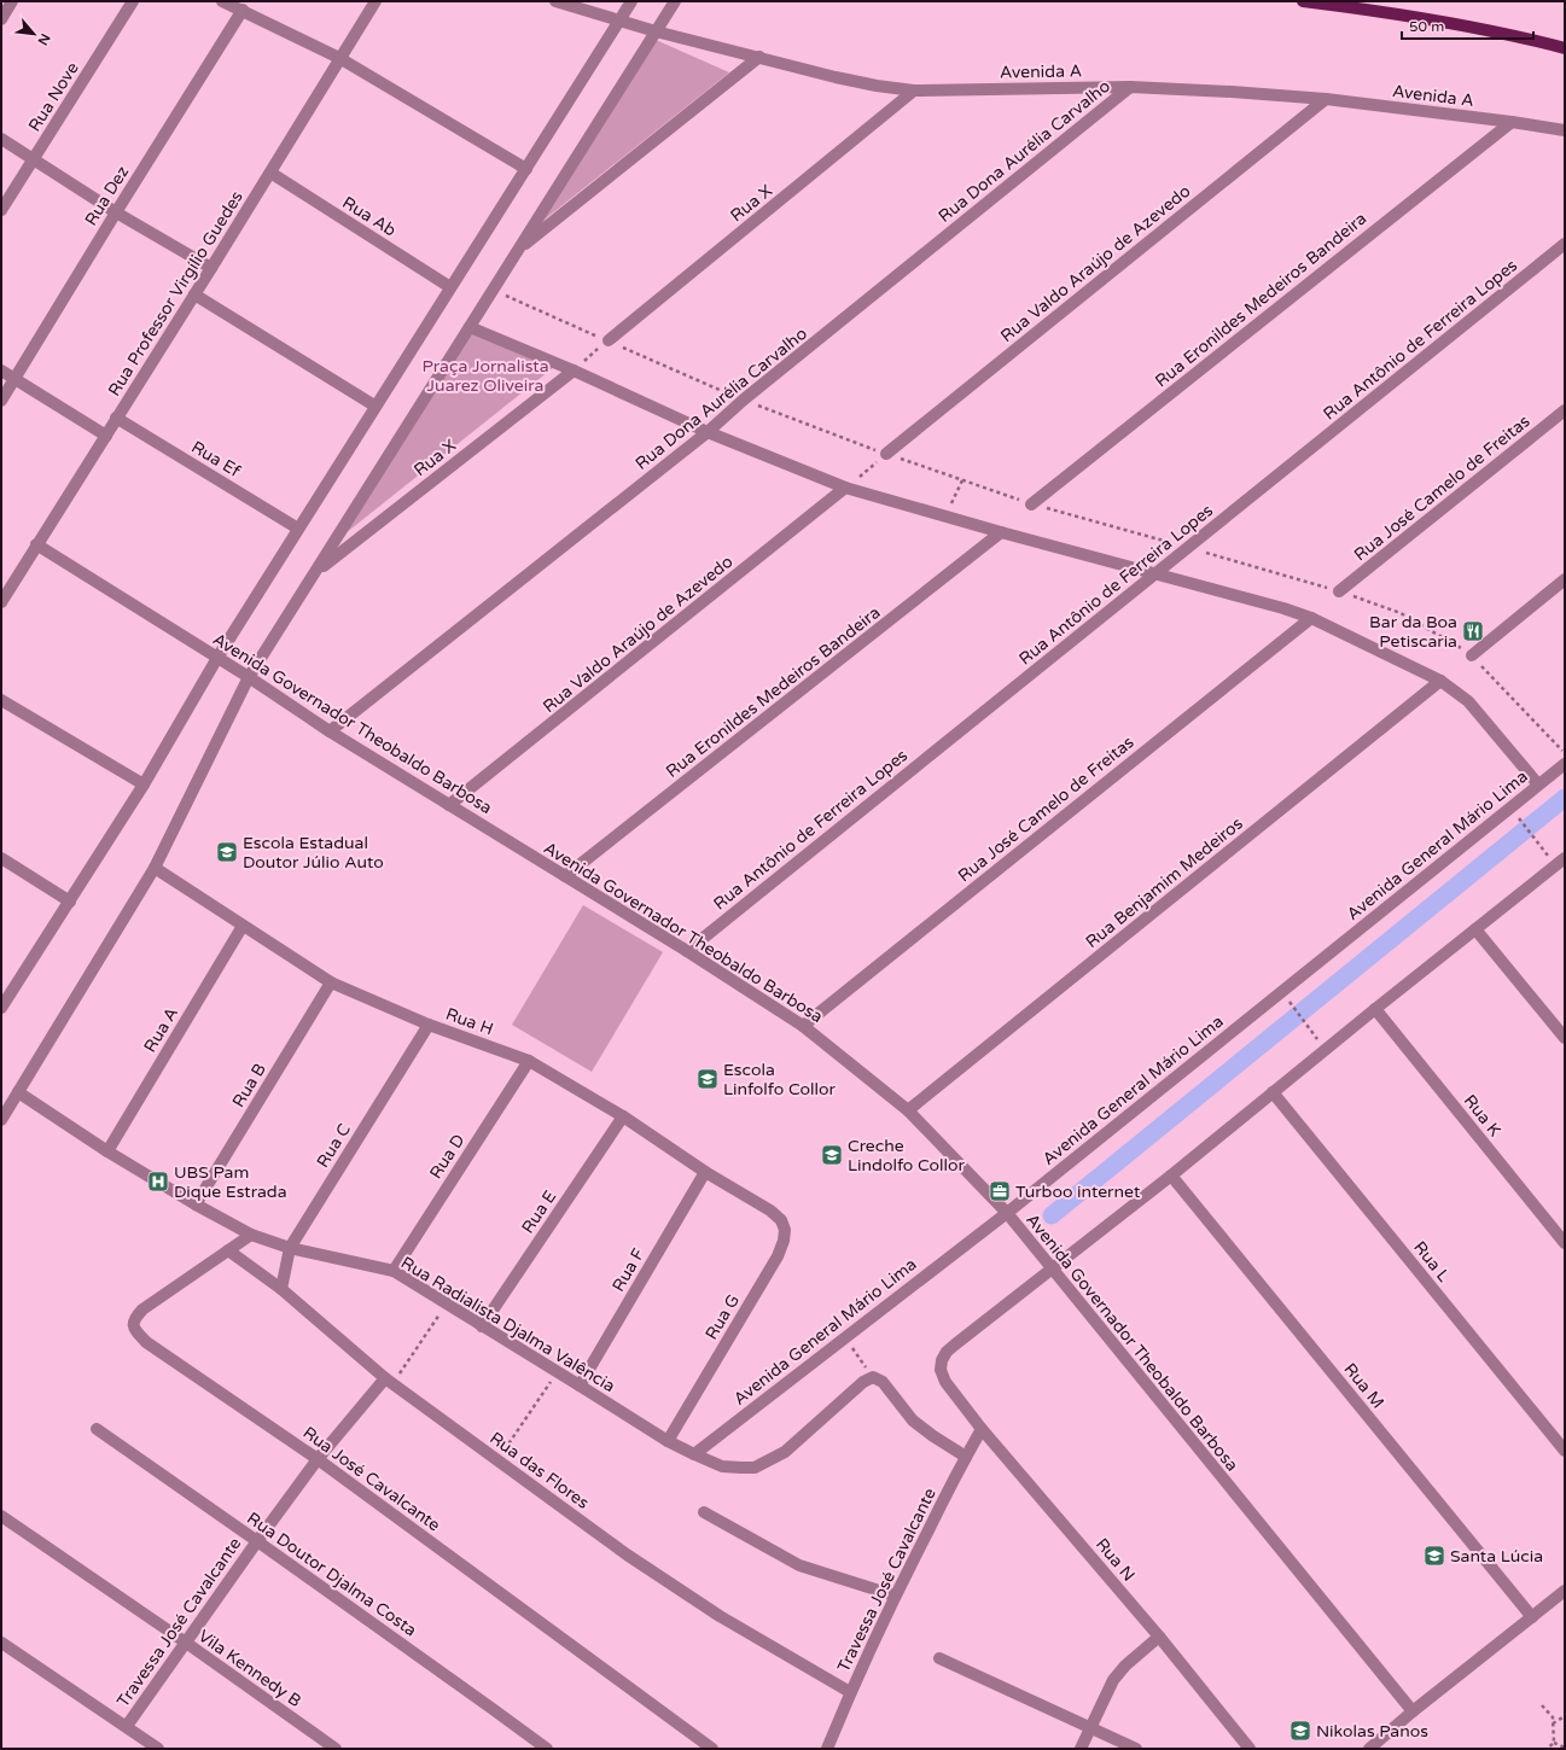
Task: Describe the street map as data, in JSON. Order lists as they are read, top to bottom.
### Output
{
  "streets": {
    "street": [
      "Avenida A",
      "Rua Nove",
      "Rua Dona Aurélia Carvalho",
      "Rua Dez",
      "Rua X",
      "Rua Ab",
      "Rua Valdo Araújo de Azevedo",
      "Rua Professor Virgílio Guedes",
      "Rua Eronildes Medeiros Bandeira",
      "Rua Antônio de Ferreira Lopes",
      "Rua Ef",
      "Rua José Camelo de Freitas",
      "Avenida Governador Theobaldo Barbosa",
      "Avenida General Mário Lima",
      "Rua Benjamim Medeiros",
      "Rua H",
      "Rua A",
      "Rua B",
      "Rua K",
      "Rua C",
      "Rua D",
      "Rua E",
      "Rua L",
      "Rua F",
      "Rua G",
      "Rua Radialista Djalma Valência",
      "Rua M",
      "Rua das Flores",
      "Rua José Cavalcante",
      "Rua N",
      "Rua Doutor Djalma Costa",
      "Travessa José Cavalcante",
      "Vila Kennedy B"
    ]
  },
  "crossings": [
    ["Avenida A", "Rua Dona Aurélia Carvalho"],
    ["Avenida A", "Rua X"],
    ["Avenida A", "Rua Valdo Araújo de Azevedo"],
    ["Avenida A", "Rua Eronildes Medeiros Bandeira"],
    ["Rua Dona Aurélia Carvalho", "Avenida Governador Theobaldo Barbosa"],
    ["Rua Ab", "Rua Professor Virgílio Guedes"],
    ["Rua Valdo Araújo de Azevedo", "Avenida Governador Theobaldo Barbosa"],
    ["Rua Professor Virgílio Guedes", "Rua Ef"],
    ["Rua Professor Virgílio Guedes", "Avenida Governador Theobaldo Barbosa"],
    ["Rua Eronildes Medeiros Bandeira", "Avenida Governador Theobaldo Barbosa"],
    ["Rua Antônio de Ferreira Lopes", "Avenida Governador Theobaldo Barbosa"],
    ["Rua José Camelo de Freitas", "Avenida Governador Theobaldo Barbosa"],
    ["Avenida Governador Theobaldo Barbosa", "Avenida General Mário Lima"],
    ["Avenida Governador Theobaldo Barbosa", "Rua Benjamim Medeiros"],
    ["Avenida Governador Theobaldo Barbosa", "Rua N"],
    ["Avenida General Mário Lima", "Rua Radialista Djalma Valência"],
    ["Rua H", "Rua A"],
    ["Rua H", "Rua B"],
    ["Rua H", "Rua C"],
    ["Rua H", "Rua D"],
    ["Rua H", "Rua E"],
    ["Rua H", "Rua F"],
    ["Rua H", "Rua G"],
    ["Rua A", "Rua Radialista Djalma Valência"],
    ["Rua B", "Rua Radialista Djalma Valência"],
    ["Rua C", "Rua Radialista Djalma Valência"],
    ["Rua C", "Rua das Flores"],
    ["Rua D", "Rua Radialista Djalma Valência"],
    ["Rua E", "Rua Radialista Djalma Valência"],
    ["Rua F", "Rua Radialista Djalma Valência"],
    ["Rua G", "Rua Radialista Djalma Valência"],
    ["Rua Radialista Djalma Valência", "Rua José Cavalcante"],
    ["Rua das Flores", "Rua José Cavalcante"],
    ["Rua das Flores", "Travessa José Cavalcante"],
    ["Rua José Cavalcante", "Travessa José Cavalcante"],
    ["Rua N", "Travessa José Cavalcante"],
    ["Rua Doutor Djalma Costa", "Travessa José Cavalcante"],
    ["Travessa José Cavalcante", "Vila Kennedy B"]
  ],
  "parks": ["Praça Jornalista Juarez Oliveira"],
  "places": {
    "restaurant": ["Bar da Boa Petiscaria"],
    "school or university": [
      "Escola Estadual Doutor Júlio Auto",
      "Escola Linfolfo Collor",
      "Creche Lindolfo Collor",
      "Santa Lúcia",
      "Nikolas Panos"
    ],
    "hospital": ["UBS Pam Dique Estrada"],
    "office": ["Turboo internet"]
  },
  "scale_bar": "50 m",
  "north": "bottom right"
}
